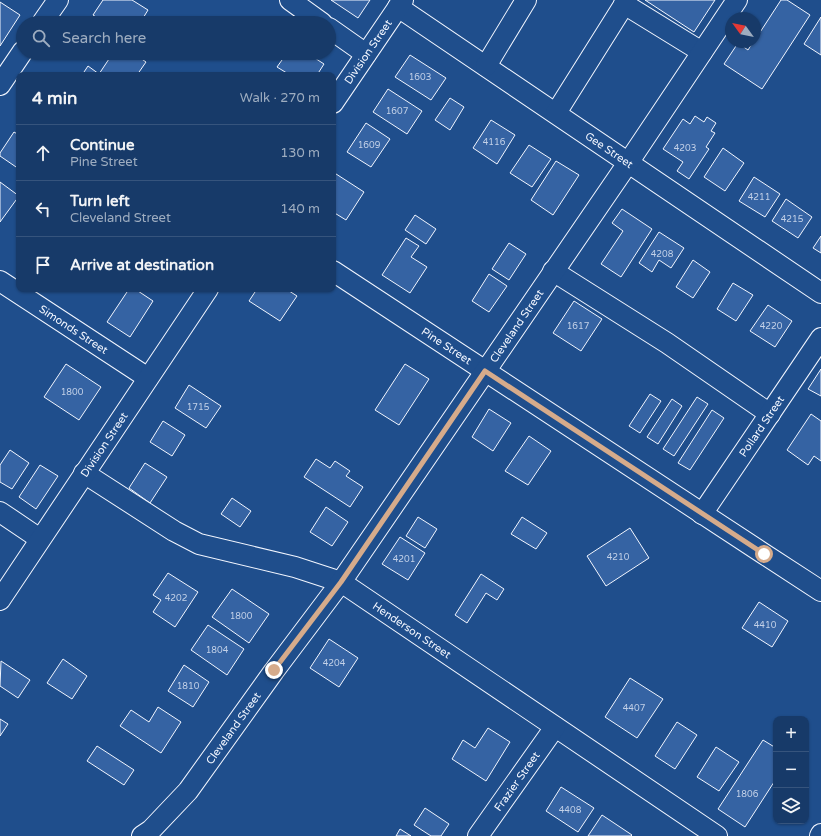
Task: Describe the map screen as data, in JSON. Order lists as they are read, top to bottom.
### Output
{
  "streets": {
    "street": [
      "Division Street",
      "Gee Street",
      "Cleveland Street",
      "Simonds Street",
      "Pine Street",
      "Pollard Street",
      "Henderson Street",
      "Frazier Street"
    ]
  },
  "crossings": [
    ["Division Street", "Gee Street"],
    ["Division Street", "Simonds Street"],
    ["Division Street", "Henderson Street"],
    ["Gee Street", "Cleveland Street"],
    ["Cleveland Street", "Pine Street"],
    ["Cleveland Street", "Henderson Street"],
    ["Pine Street", "Pollard Street"],
    ["Henderson Street", "Frazier Street"]
  ],
  "house_numbers": [
    "1603",
    "1607",
    "4116",
    "1609",
    "4203",
    "4211",
    "4215",
    "4208",
    "1617",
    "4220",
    "1800",
    "1715",
    "4210",
    "4201",
    "4202",
    "1800",
    "4410",
    "1804",
    "4204",
    "1810",
    "4407",
    "1806",
    "4408"
  ],
  "north": "top left",
  "page": {
    "search": "Search here",
    "heading": ["4 min", "Walk · 270 m"],
    "list": [
      ["Continue", "Pine Street", "130 m"],
      ["Turn left", "Cleveland Street", "140 m"],
      "Arrive at destination"
    ],
    "map_buttons": ["+", "−"]
  }
}
